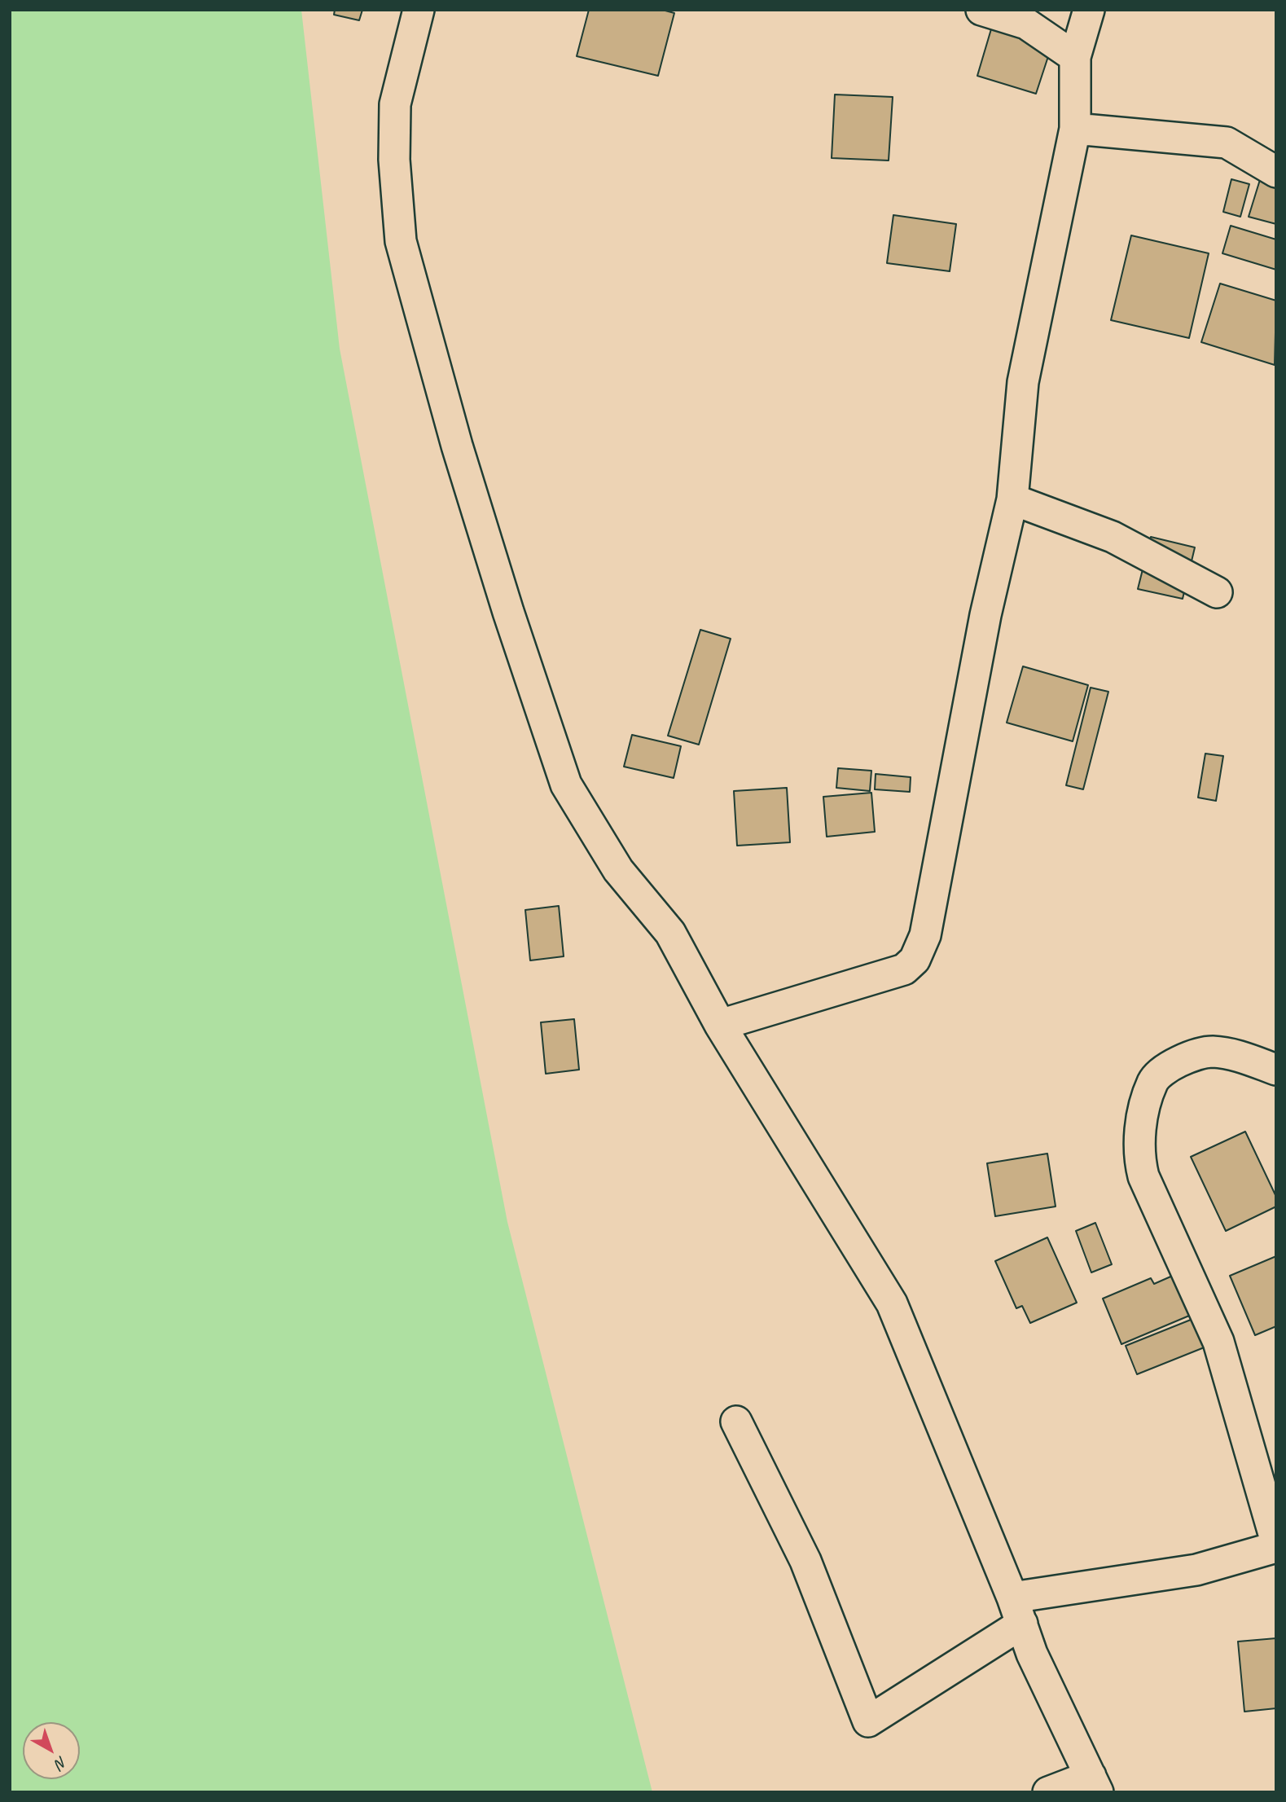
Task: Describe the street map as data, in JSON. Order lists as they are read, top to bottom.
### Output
{
  "north": "bottom right"
}
